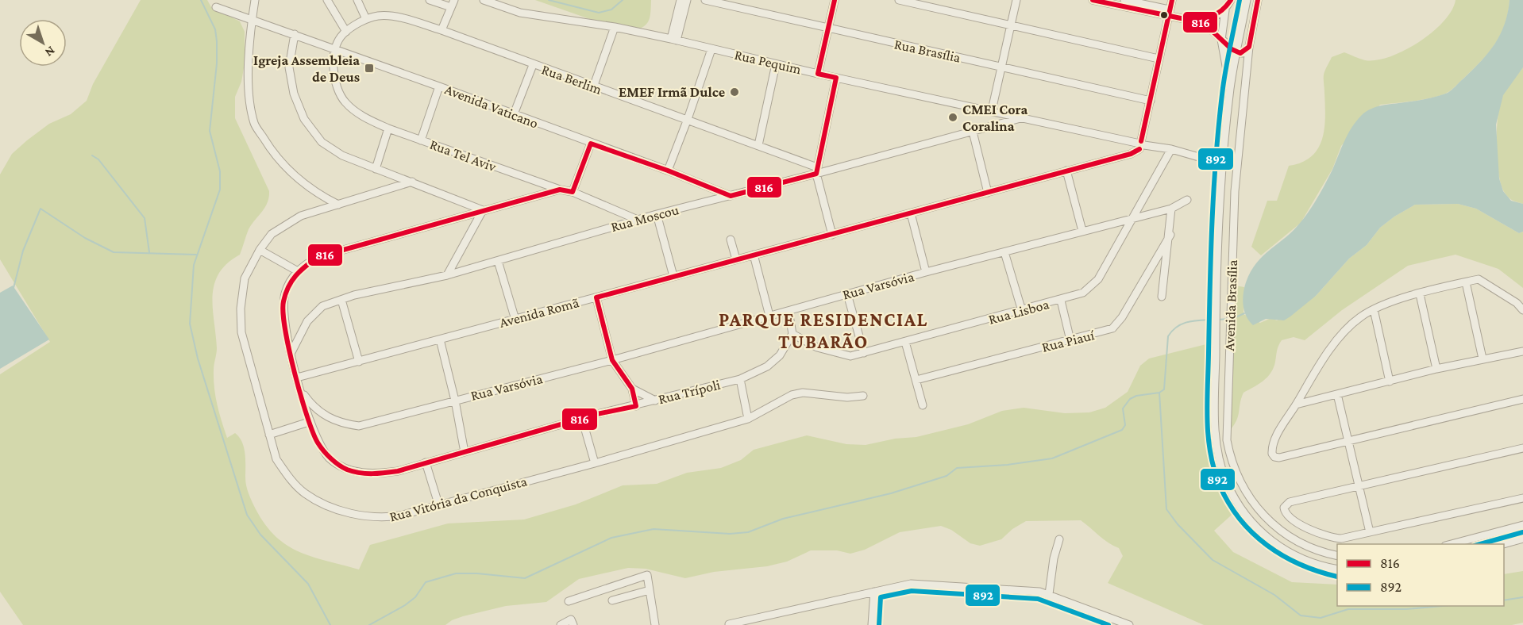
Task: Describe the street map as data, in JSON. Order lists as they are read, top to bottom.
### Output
{
  "streets": {
    "street": [
      "Rua Brasília",
      "Rua Pequim",
      "Rua Berlim",
      "Avenida Vaticano",
      "Rua Tel Aviv",
      "Rua Moscou",
      "Rua Varsóvia",
      "Avenida Brasília",
      "Rua Lisboa",
      "Avenida Romã",
      "Rua Piauí",
      "Rua Trípoli",
      "Rua Vitória da Conquista"
    ]
  },
  "crossings": [
    ["Rua Pequim", "Rua Moscou"],
    ["Rua Pequim", "Avenida Brasília"],
    ["Rua Pequim", "Rua Lisboa"],
    ["Rua Pequim", "Avenida Romã"],
    ["Rua Berlim", "Avenida Vaticano"],
    ["Rua Berlim", "Rua Tel Aviv"],
    ["Rua Berlim", "Rua Moscou"],
    ["Avenida Vaticano", "Rua Tel Aviv"],
    ["Avenida Vaticano", "Rua Moscou"],
    ["Rua Tel Aviv", "Rua Moscou"],
    ["Rua Moscou", "Rua Trípoli"],
    ["Rua Varsóvia", "Rua Lisboa"],
    ["Rua Varsóvia", "Rua Trípoli"],
    ["Rua Lisboa", "Rua Trípoli"],
    ["Avenida Romã", "Rua Trípoli"]
  ],
  "districts": ["PARQUE RESIDENCIAL TUBARÃO"],
  "places": {
    "transit": ["Igreja Assembleia de Deus"],
    "other": ["EMEF Irmã Dulce", "CMEI Cora Coralina"]
  },
  "lines": ["transit line 816", "transit line 892"],
  "legend": ["816", "892"],
  "north": "bottom right"
}
